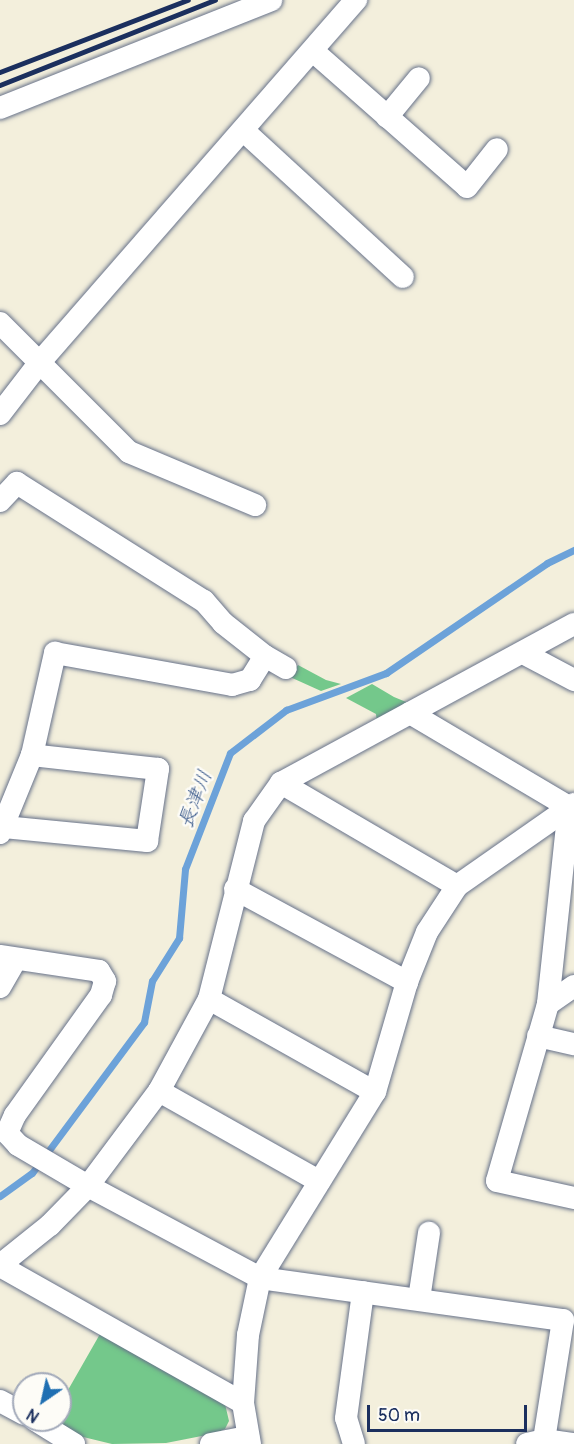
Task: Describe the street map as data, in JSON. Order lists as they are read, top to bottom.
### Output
{
  "water": ["長津川"],
  "scale_bar": "50 m",
  "north": "bottom left"
}
